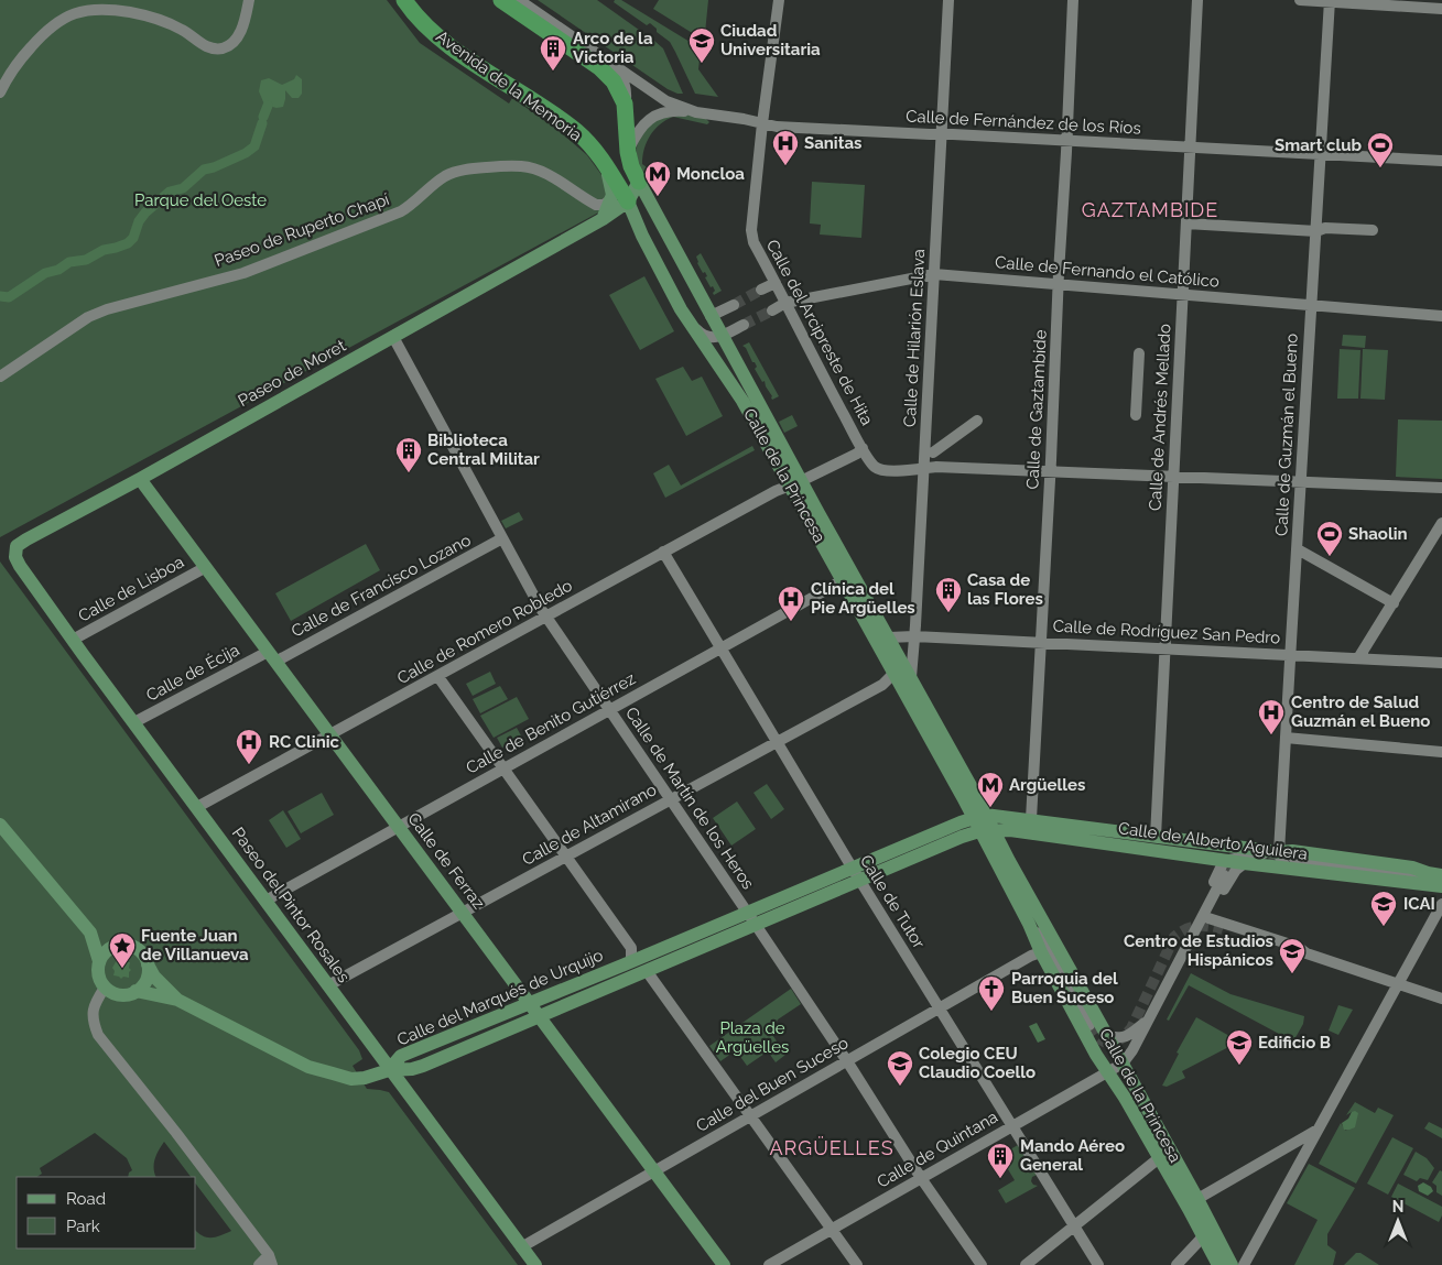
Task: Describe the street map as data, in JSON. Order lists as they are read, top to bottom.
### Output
{
  "streets": {
    "highway": ["Avenida de la Memoria", "Calle de la Princesa"],
    "main road": [
      "Paseo de Moret",
      "Calle de Alberto Aguilera",
      "Calle de Ferraz",
      "Paseo del Pintor Rosales",
      "Calle del Marqués de Urquijo"
    ],
    "street": [
      "Calle de Fernández de los Ríos",
      "Paseo de Ruperto Chapí",
      "Calle de Fernando el Católico",
      "Calle del Arcipreste de Hita",
      "Calle de Hilarión Eslava",
      "Calle de Gaztambide",
      "Calle de Andrés Mellado",
      "Calle de Guzmán el Bueno",
      "Calle de Francisco Lozano",
      "Calle de Lisboa",
      "Calle de Romero Robledo",
      "Calle de Rodríguez San Pedro",
      "Calle de Écija",
      "Calle de Benito Gutiérrez",
      "Calle de Martín de los Heros",
      "Calle de Altamirano",
      "Calle de Tutor",
      "Calle del Buen Suceso",
      "Calle de Quintana"
    ]
  },
  "crossings": [
    ["Avenida de la Memoria", "Paseo de Ruperto Chapí"],
    ["Avenida de la Memoria", "Paseo de Moret"],
    ["Avenida de la Memoria", "Calle de la Princesa"],
    ["Calle de Fernández de los Ríos", "Calle del Arcipreste de Hita"],
    ["Calle de Fernández de los Ríos", "Calle de Hilarión Eslava"],
    ["Calle de Fernández de los Ríos", "Calle de Gaztambide"],
    ["Calle de Fernández de los Ríos", "Calle de Andrés Mellado"],
    ["Calle de Fernández de los Ríos", "Calle de Guzmán el Bueno"],
    ["Paseo de Ruperto Chapí", "Paseo de Moret"],
    ["Paseo de Ruperto Chapí", "Calle de la Princesa"],
    ["Calle de Fernando el Católico", "Calle del Arcipreste de Hita"],
    ["Calle de Fernando el Católico", "Calle de Hilarión Eslava"],
    ["Calle de Fernando el Católico", "Calle de Gaztambide"],
    ["Calle de Fernando el Católico", "Calle de Andrés Mellado"],
    ["Calle de Fernando el Católico", "Calle de Guzmán el Bueno"],
    ["Calle del Arcipreste de Hita", "Calle de Hilarión Eslava"],
    ["Calle del Arcipreste de Hita", "Calle de Romero Robledo"],
    ["Calle de Hilarión Eslava", "Calle de la Princesa"],
    ["Calle de Hilarión Eslava", "Calle de Rodríguez San Pedro"],
    ["Paseo de Moret", "Calle de la Princesa"],
    ["Paseo de Moret", "Calle de Martín de los Heros"],
    ["Paseo de Moret", "Calle de Ferraz"],
    ["Paseo de Moret", "Paseo del Pintor Rosales"],
    ["Calle de Gaztambide", "Calle de Rodríguez San Pedro"],
    ["Calle de Gaztambide", "Calle de Alberto Aguilera"],
    ["Calle de Andrés Mellado", "Calle de Rodríguez San Pedro"],
    ["Calle de Andrés Mellado", "Calle de Alberto Aguilera"],
    ["Calle de Guzmán el Bueno", "Calle de Rodríguez San Pedro"],
    ["Calle de Guzmán el Bueno", "Calle de Alberto Aguilera"],
    ["Calle de la Princesa", "Calle de Romero Robledo"],
    ["Calle de la Princesa", "Calle de Rodríguez San Pedro"],
    ["Calle de la Princesa", "Calle de Benito Gutiérrez"],
    ["Calle de la Princesa", "Calle de Altamirano"],
    ["Calle de la Princesa", "Calle de Alberto Aguilera"],
    ["Calle de la Princesa", "Calle del Marqués de Urquijo"],
    ["Calle de la Princesa", "Calle del Buen Suceso"],
    ["Calle de la Princesa", "Calle de Quintana"],
    ["Calle de Francisco Lozano", "Calle de Écija"],
    ["Calle de Francisco Lozano", "Calle de Martín de los Heros"],
    ["Calle de Francisco Lozano", "Calle de Ferraz"],
    ["Calle de Lisboa", "Calle de Ferraz"],
    ["Calle de Lisboa", "Paseo del Pintor Rosales"],
    ["Calle de Romero Robledo", "Calle de Martín de los Heros"],
    ["Calle de Romero Robledo", "Calle de Ferraz"],
    ["Calle de Romero Robledo", "Calle de Tutor"],
    ["Calle de Romero Robledo", "Paseo del Pintor Rosales"],
    ["Calle de Écija", "Calle de Ferraz"],
    ["Calle de Écija", "Paseo del Pintor Rosales"],
    ["Calle de Benito Gutiérrez", "Calle de Martín de los Heros"],
    ["Calle de Benito Gutiérrez", "Calle de Ferraz"],
    ["Calle de Benito Gutiérrez", "Calle de Tutor"],
    ["Calle de Benito Gutiérrez", "Paseo del Pintor Rosales"],
    ["Calle de Martín de los Heros", "Calle de Altamirano"],
    ["Calle de Martín de los Heros", "Calle del Marqués de Urquijo"],
    ["Calle de Martín de los Heros", "Calle del Buen Suceso"],
    ["Calle de Martín de los Heros", "Calle de Quintana"],
    ["Calle de Altamirano", "Calle de Ferraz"],
    ["Calle de Altamirano", "Calle de Tutor"],
    ["Calle de Altamirano", "Paseo del Pintor Rosales"],
    ["Calle de Alberto Aguilera", "Calle del Marqués de Urquijo"],
    ["Calle de Ferraz", "Calle del Marqués de Urquijo"],
    ["Calle de Ferraz", "Calle del Buen Suceso"],
    ["Calle de Tutor", "Calle del Marqués de Urquijo"],
    ["Calle de Tutor", "Calle del Buen Suceso"],
    ["Calle de Tutor", "Calle de Quintana"],
    ["Paseo del Pintor Rosales", "Calle del Marqués de Urquijo"],
    ["Paseo del Pintor Rosales", "Calle del Buen Suceso"]
  ],
  "districts": ["GAZTAMBIDE", "ARGÜELLES"],
  "parks": ["Parque del Oeste", "Plaza de Argüelles"],
  "places": {
    "school or university": [
      "Ciudad Universitaria",
      "ICAI",
      "Centro de Estudios Hispánicos",
      "Edificio B",
      "Colegio CEU Claudio Coello"
    ],
    "building": [
      "Arco de la Victoria",
      "Biblioteca Central Militar",
      "Casa de las Flores",
      "Mando Aéreo General"
    ],
    "hospital": [
      "Sanitas",
      "Clínica del Pie Argüelles",
      "Centro de Salud Guzmán el Bueno",
      "RC Clinic"
    ],
    "sports": ["Smart club", "Shaolin"],
    "metro station": ["Moncloa", "Argüelles"],
    "place": ["Fuente Juan de Villanueva"],
    "church": ["Parroquia del Buen Suceso"]
  },
  "legend": ["Road", "Park"],
  "north": "top"
}
